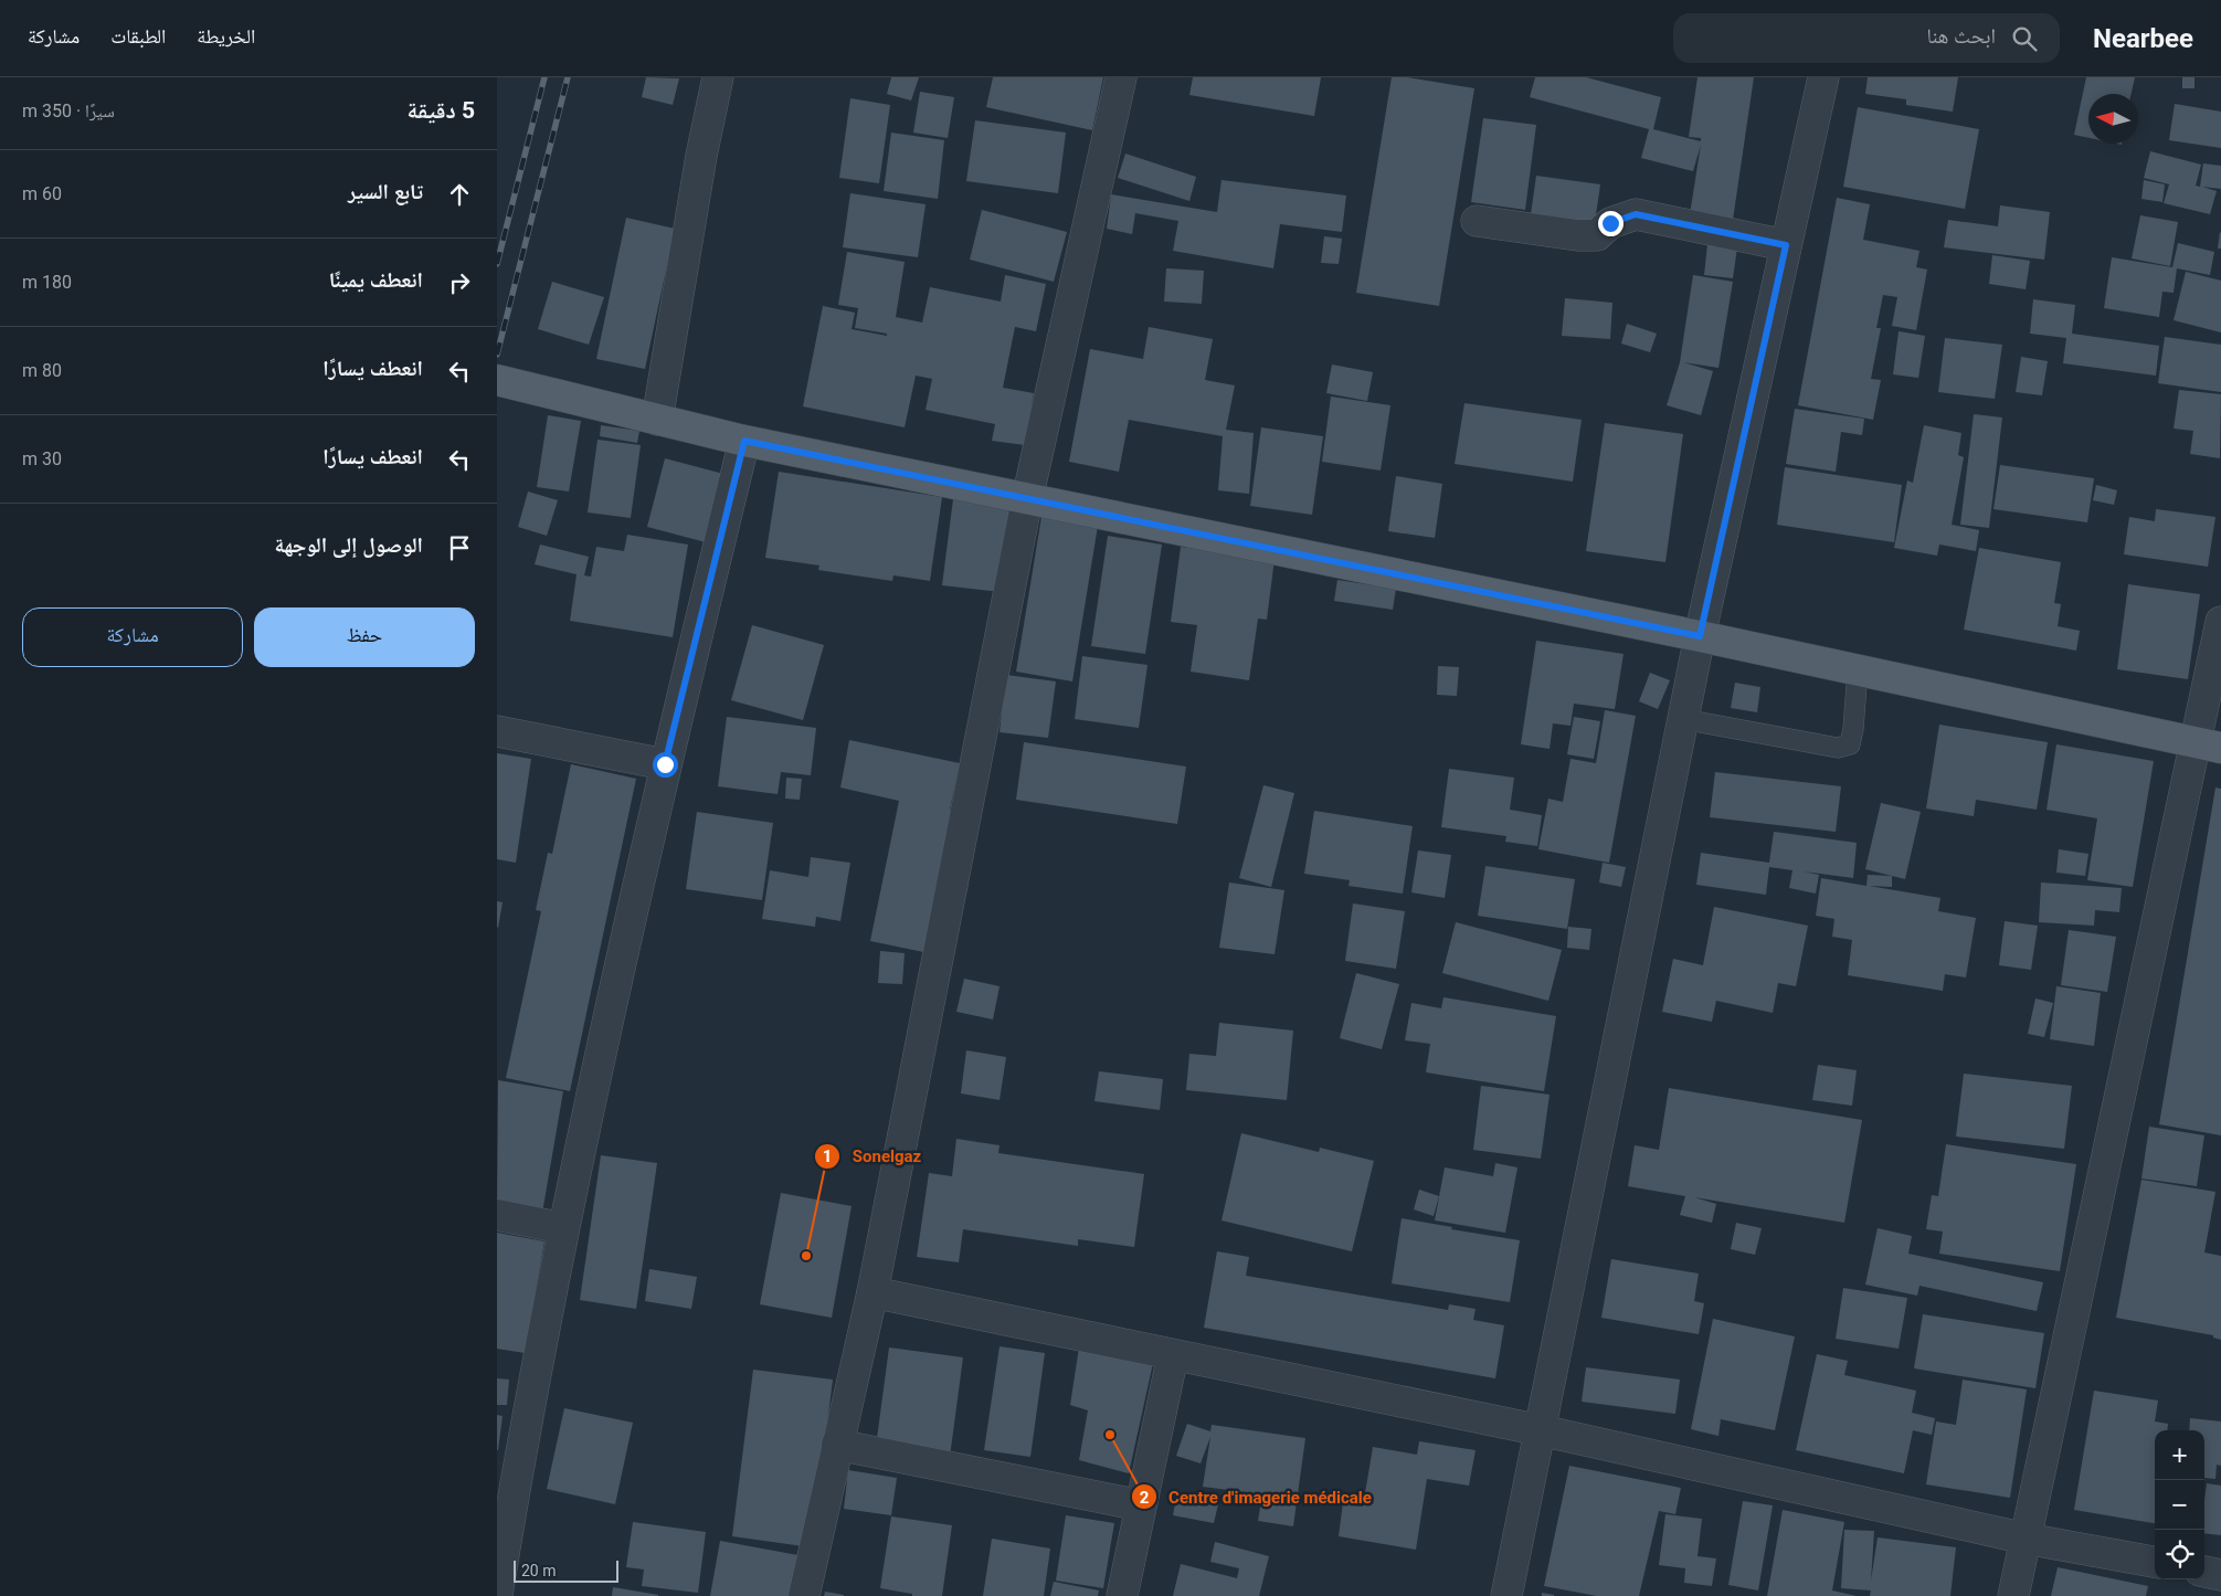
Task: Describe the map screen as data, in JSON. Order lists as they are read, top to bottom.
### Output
{
  "places": ["Sonelgaz", "Centre d'imagerie médicale"],
  "scale_bar": "20 m",
  "north": "left",
  "page": {
    "header": "Nearbee",
    "search": "ابحث هنا",
    "nav": ["الخريطة", "الطبقات", "مشاركة"],
    "heading": ["5 دقيقة", "سيرًا · 350 m"],
    "list": [
      ["تابع السير", "60 m"],
      ["انعطف يمينًا", "180 m"],
      ["انعطف يسارًا", "80 m"],
      ["انعطف يسارًا", "30 m"],
      "الوصول إلى الوجهة"
    ],
    "buttons": ["حفظ", "مشاركة"],
    "map_buttons": ["+", "−"],
    "scale": "20 m"
  }
}
